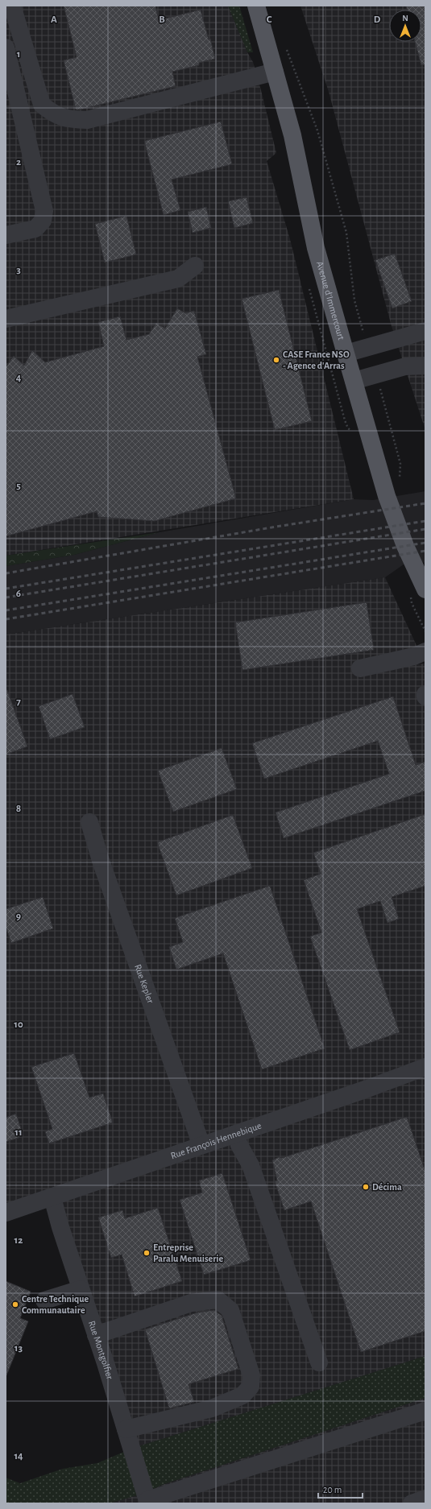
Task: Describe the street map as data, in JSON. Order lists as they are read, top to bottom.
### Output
{
  "streets": {
    "main road": ["Avenue d'Immercourt"],
    "street": ["Rue Kepler", "Rue François Hennebique", "Rue Montgolfier"]
  },
  "crossings": [
    ["Rue Kepler", "Rue François Hennebique"],
    ["Rue François Hennebique", "Rue Montgolfier"]
  ],
  "places": [
    "CASE France NSO - Agence d'Arras",
    "Décima",
    "Entreprise Paralu Menuiserie",
    "Centre Technique Communautaire"
  ],
  "scale_bar": "20 m",
  "north": "top",
  "grid": {
    "columns": [
      "A",
      "B",
      "C",
      "D"
    ],
    "rows": [
      "1",
      "2",
      "3",
      "4",
      "5",
      "6",
      "7",
      "8",
      "9",
      "10",
      "11",
      "12",
      "13",
      "14"
    ]
  }
}
